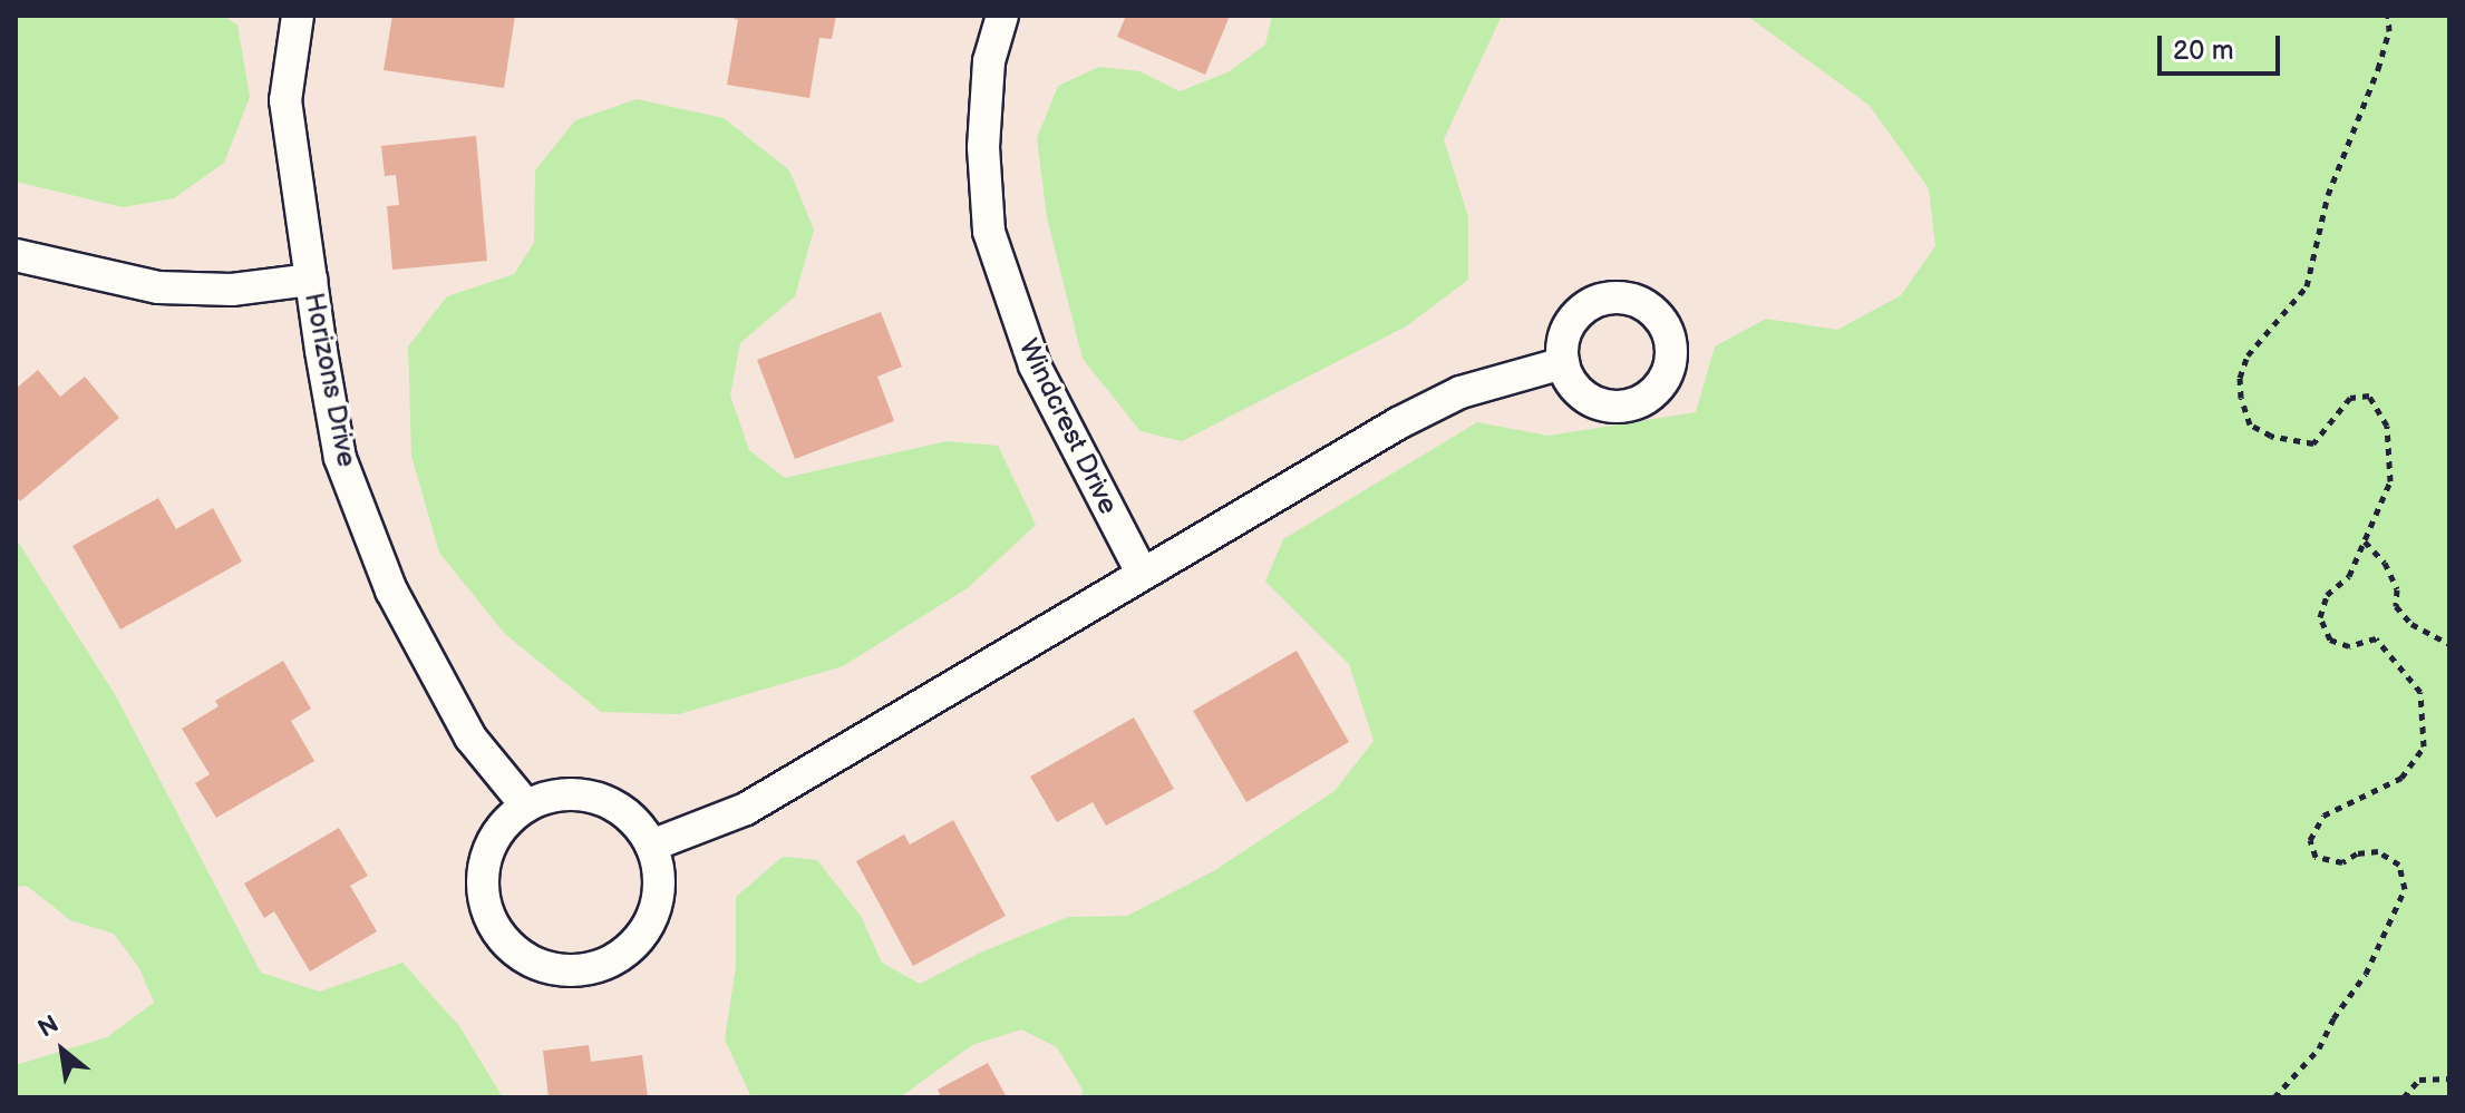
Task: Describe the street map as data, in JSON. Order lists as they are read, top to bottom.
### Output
{
  "streets": {
    "street": ["Horizons Drive", "Windcrest Drive"]
  },
  "scale_bar": "20 m",
  "north": "top left"
}
